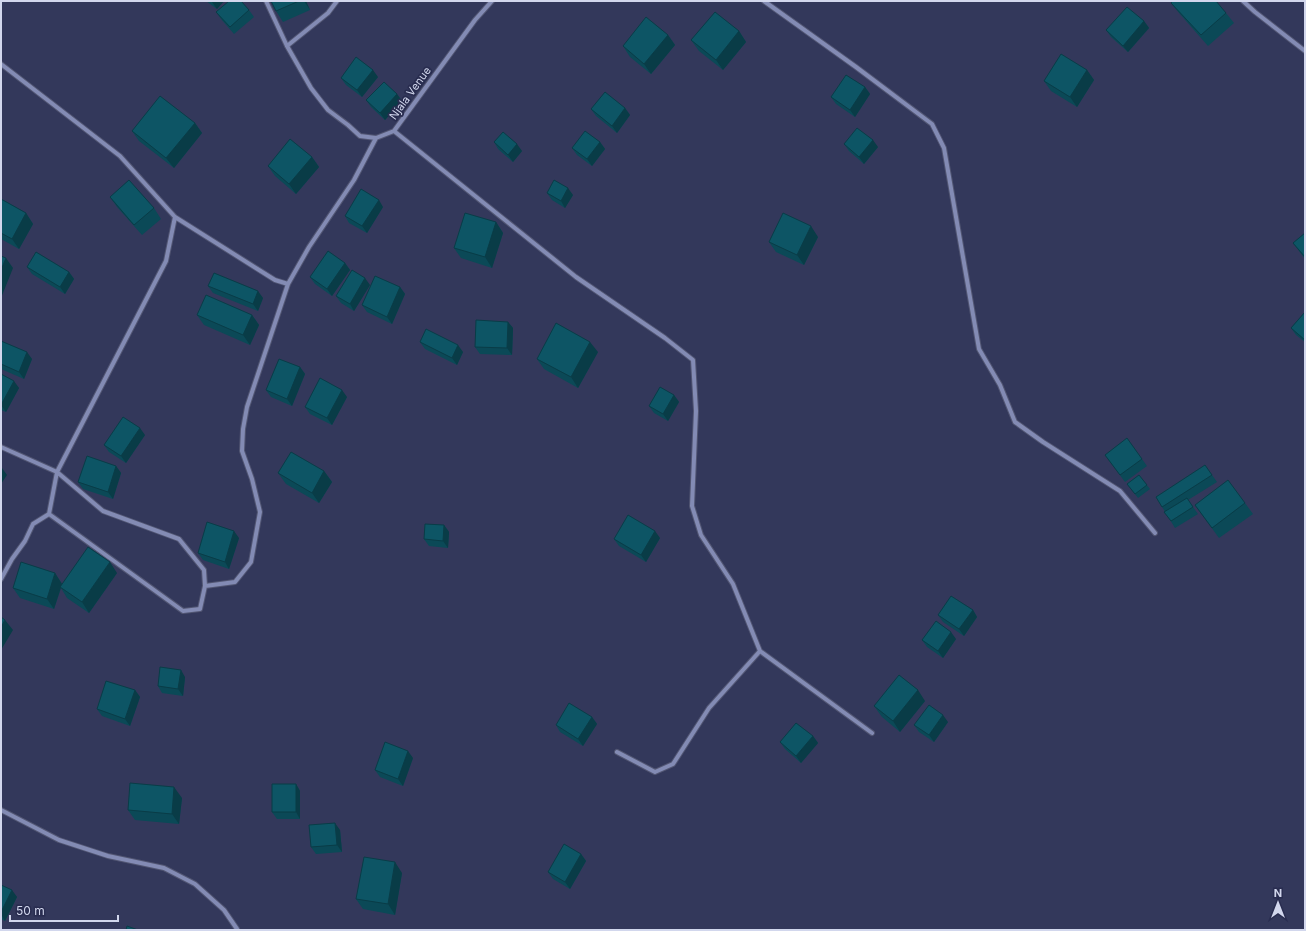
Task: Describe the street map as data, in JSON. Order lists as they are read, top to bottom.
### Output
{
  "streets": {
    "street": ["Njala Venue"]
  },
  "scale_bar": "50 m",
  "north": "top"
}
